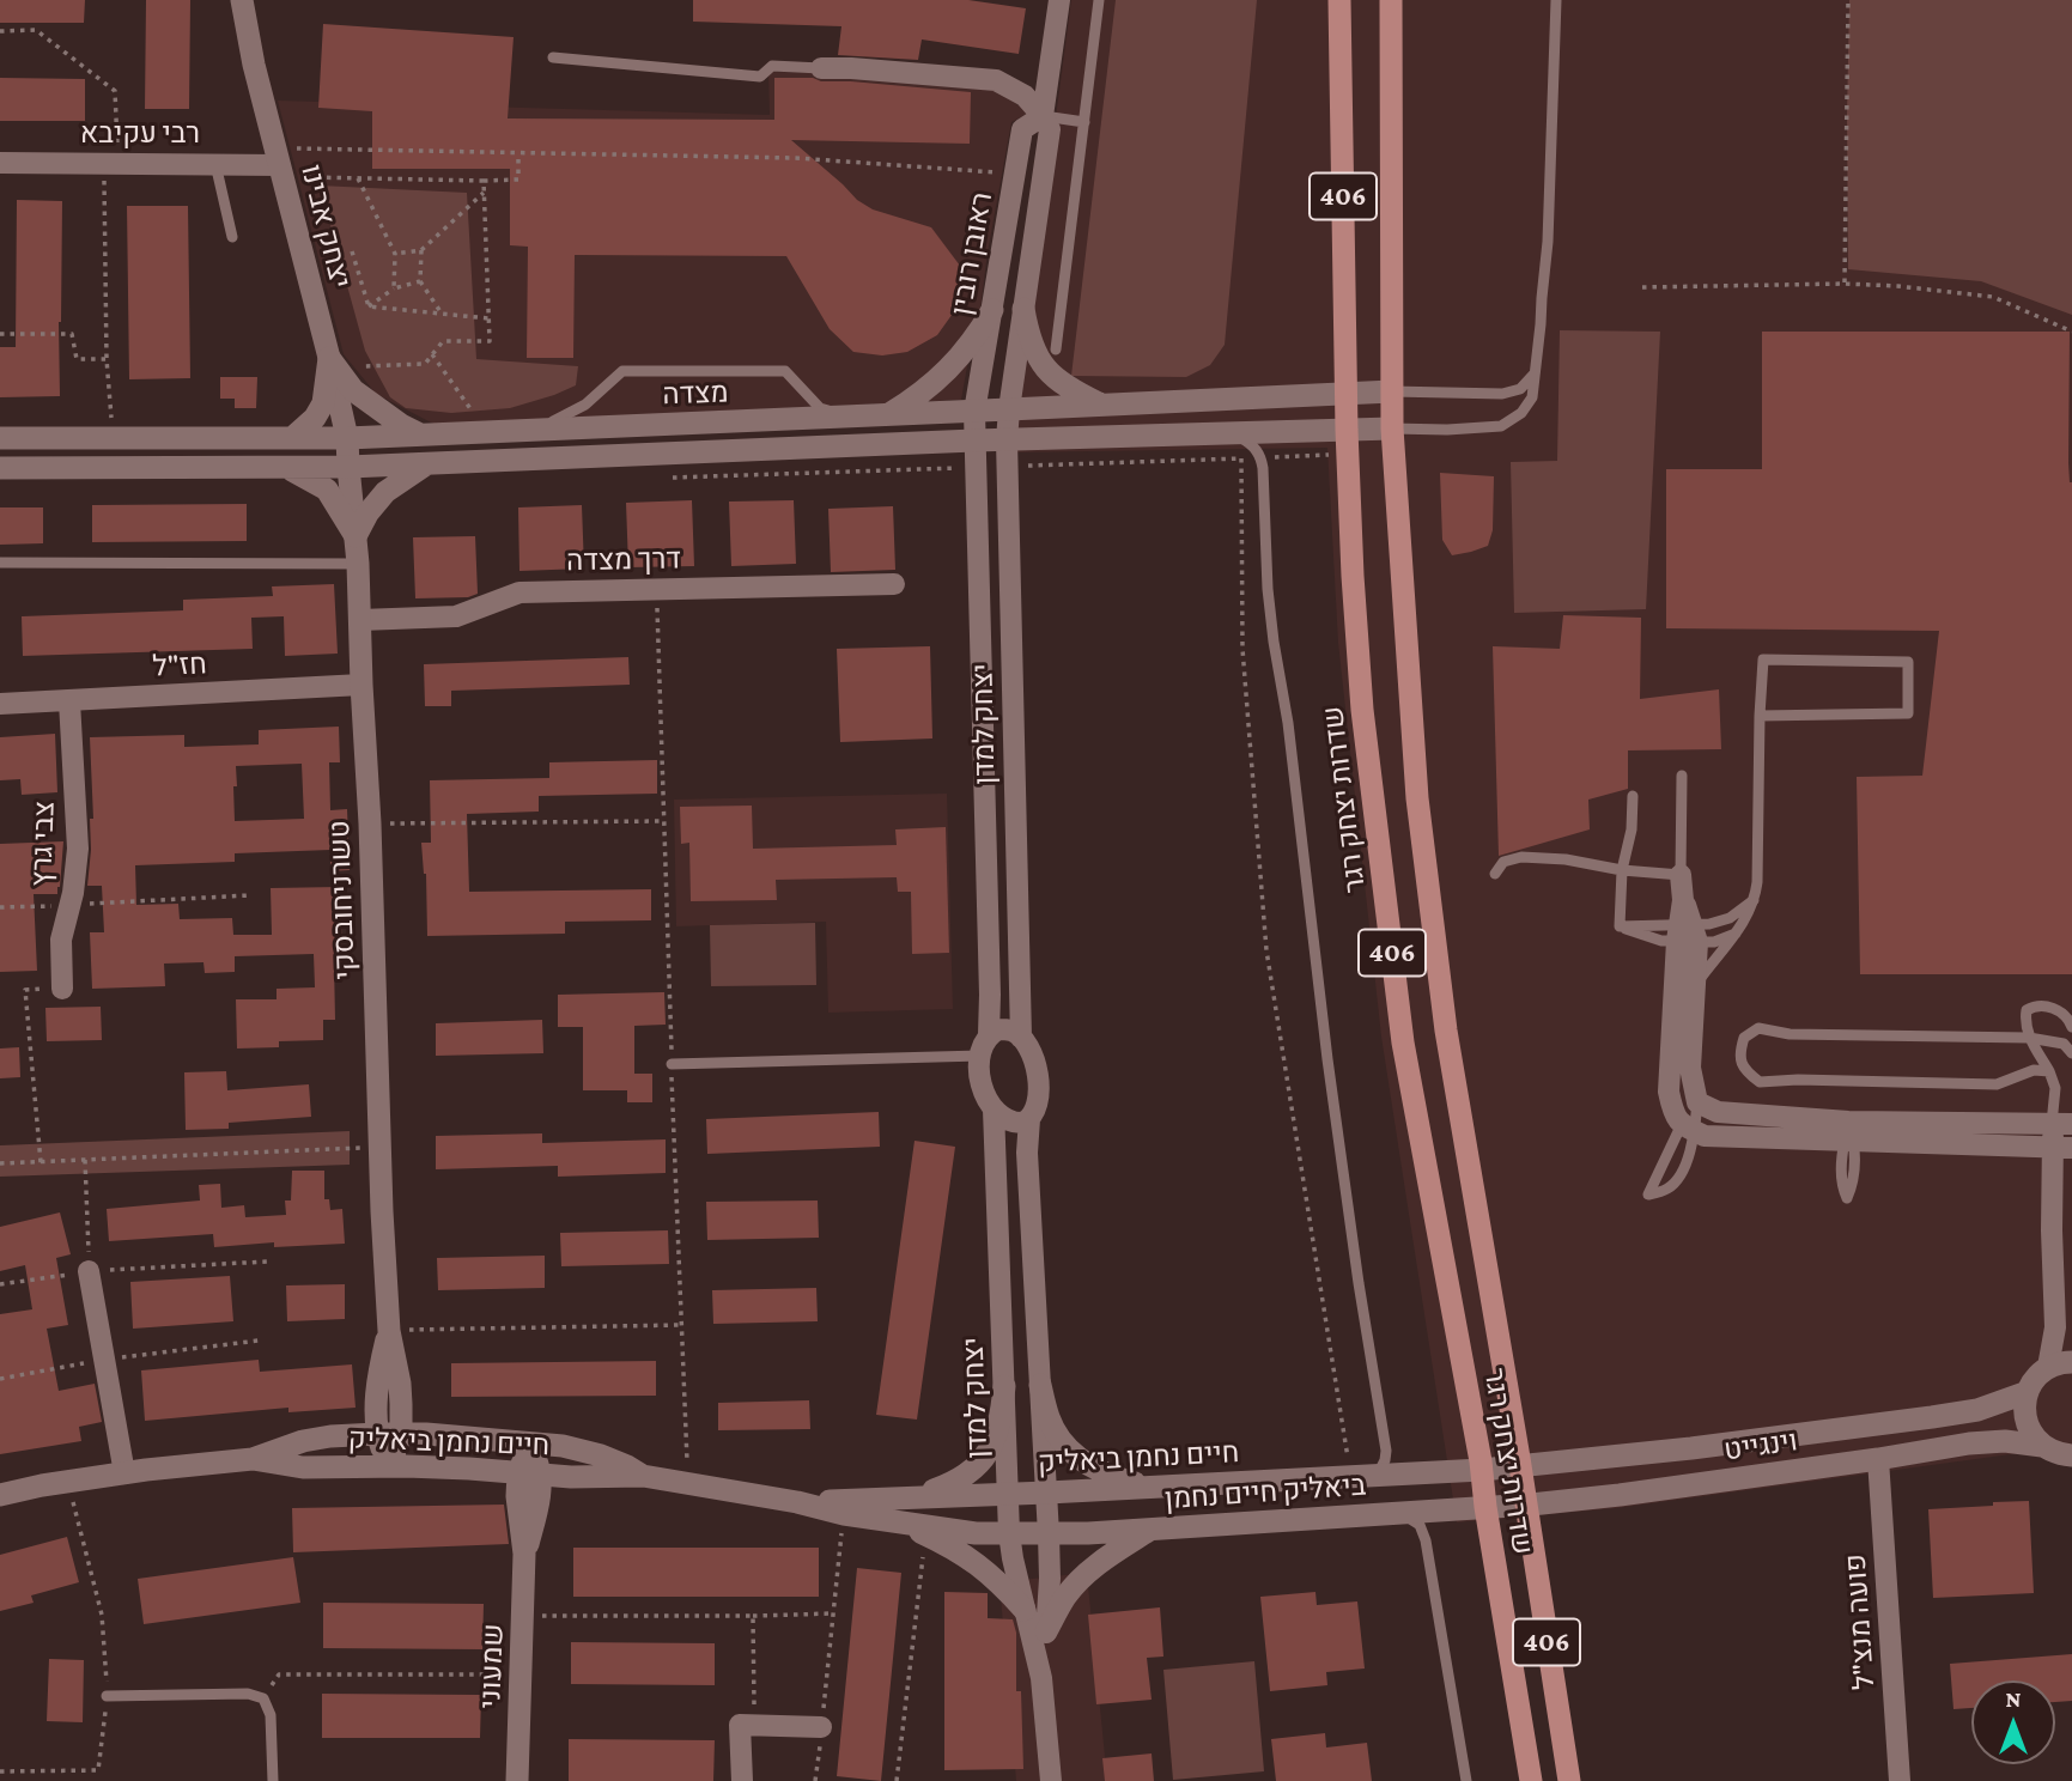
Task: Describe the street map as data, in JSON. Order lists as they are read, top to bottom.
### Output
{
  "streets": {
    "main road": ["406", "שדרות יצחק רגר"],
    "street": [
      "רבי עקיבא",
      "יצחק אבינו",
      "ראובן רובין",
      "מצדה",
      "דרך מצדה",
      "חז\"ל",
      "יצחק למדן",
      "צבי גרץ",
      "טשרניחובסקי",
      "חיים נחמן ביאליק",
      "וינגייט",
      "ביאליק חיים נחמן",
      "פועה מנצ\"ל",
      "שמעוני"
    ]
  },
  "crossings": [
    ["רבי עקיבא", "יצחק אבינו"],
    ["יצחק אבינו", "מצדה"],
    ["יצחק אבינו", "טשרניחובסקי"],
    ["ראובן רובין", "מצדה"],
    ["ראובן רובין", "יצחק למדן"],
    ["מצדה", "יצחק למדן"],
    ["מצדה", "שדרות יצחק רגר"],
    ["מצדה", "טשרניחובסקי"],
    ["דרך מצדה", "טשרניחובסקי"],
    ["חז\"ל", "צבי גרץ"],
    ["חז\"ל", "טשרניחובסקי"],
    ["יצחק למדן", "חיים נחמן ביאליק"],
    ["שדרות יצחק רגר", "חיים נחמן ביאליק"],
    ["שדרות יצחק רגר", "וינגייט"],
    ["שדרות יצחק רגר", "ביאליק חיים נחמן"],
    ["טשרניחובסקי", "חיים נחמן ביאליק"],
    ["חיים נחמן ביאליק", "וינגייט"],
    ["חיים נחמן ביאליק", "ביאליק חיים נחמן"],
    ["חיים נחמן ביאליק", "שמעוני"],
    ["וינגייט", "ביאליק חיים נחמן"],
    ["וינגייט", "פועה מנצ\"ל"]
  ],
  "north": "top"
}
